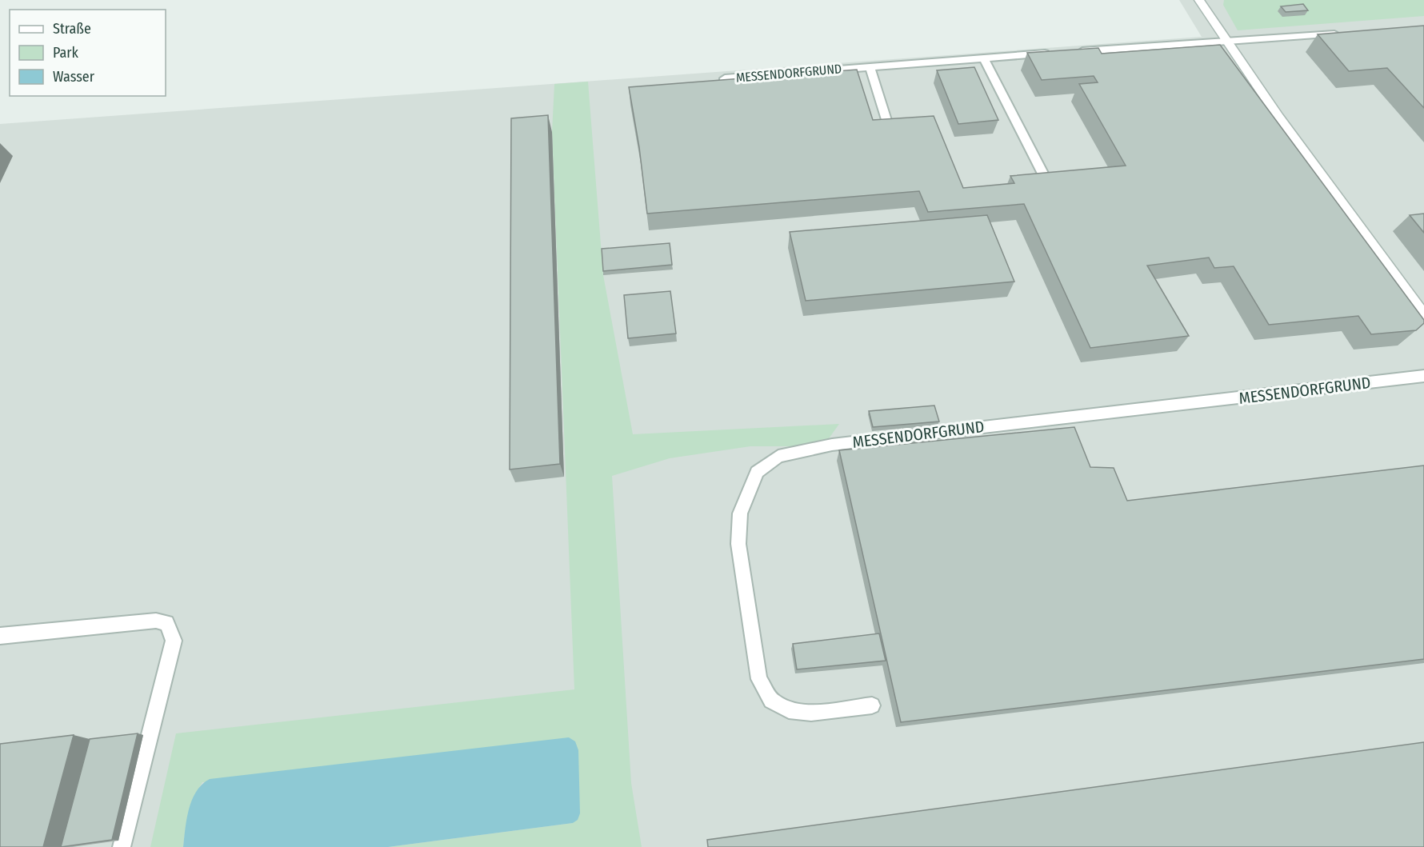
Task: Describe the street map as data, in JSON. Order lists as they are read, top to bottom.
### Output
{
  "streets": {
    "lane": ["MESSENDORFGRUND"]
  },
  "legend": ["Straße", "Park", "Wasser"]
}
